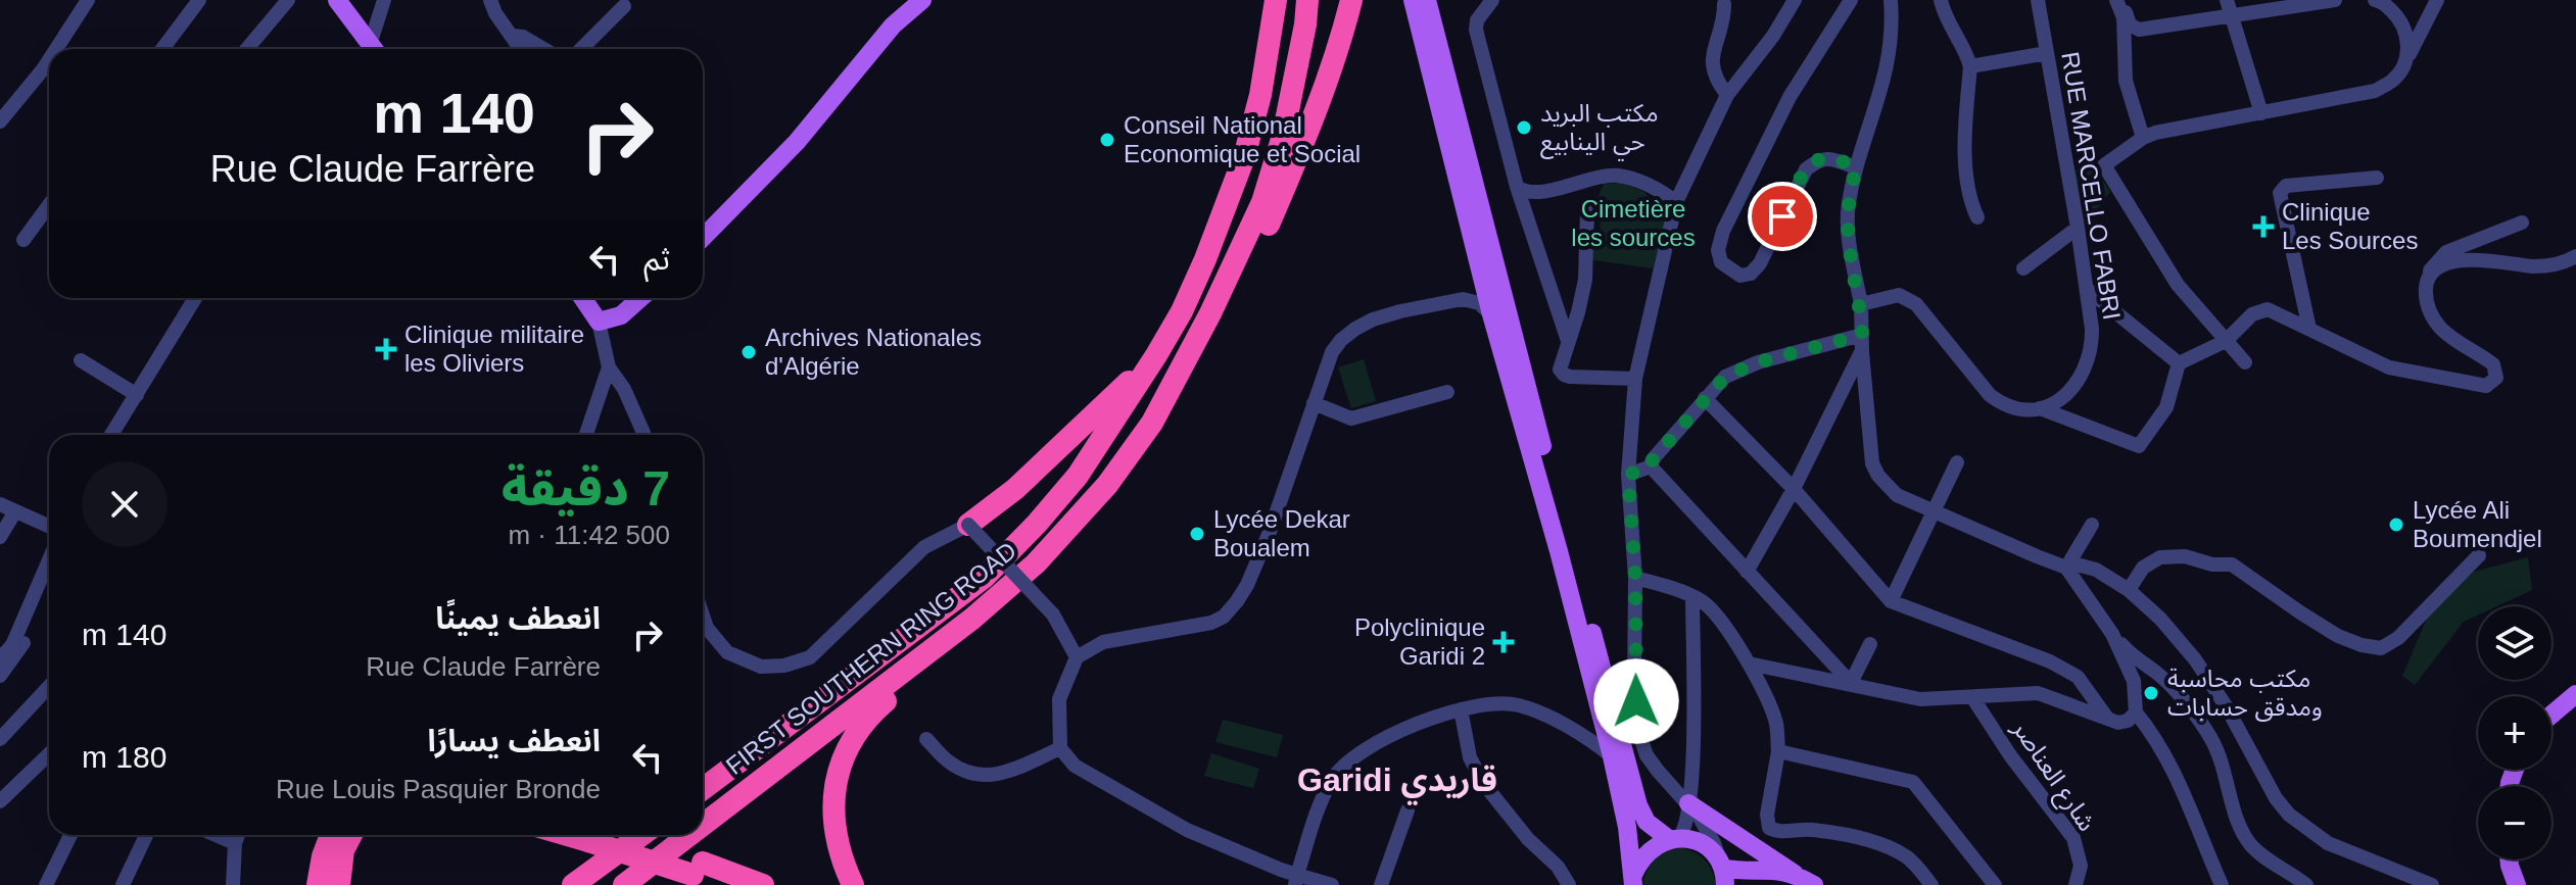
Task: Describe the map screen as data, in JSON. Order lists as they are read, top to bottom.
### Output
{
  "streets": {
    "highway": ["FIRST SOUTHERN RING ROAD"],
    "street": ["RUE MARCELLO FABRI", "شارع العناصر"]
  },
  "districts": ["Garidi قاريدي"],
  "parks": ["Cimetière les sources"],
  "places": {
    "other": [
      "مكتب البريد حي الينابيع",
      "Conseil National Economique et Social",
      "Archives Nationales d'Algérie",
      "Lycée Ali Boumendjel",
      "Lycée Dekar Boualem",
      "مكتب محاسبة ومدقق حسابات"
    ],
    "health": ["Clinique Les Sources", "Clinique militaire les Oliviers", "Polyclinique Garidi 2"]
  },
  "page": {
    "turn": ["140 m", "Rue Claude Farrère"],
    "then": "ثم",
    "heading": ["7 دقيقة", "500 m · 11:42"],
    "list": [
      {
        "name": "انعطف يمينًا",
        "note": "Rue Claude Farrère",
        "value": "140 m"
      },
      {
        "name": "انعطف يسارًا",
        "note": "Rue Louis Pasquier Bronde",
        "value": "180 m"
      }
    ],
    "map_buttons": ["+", "−"]
  }
}
